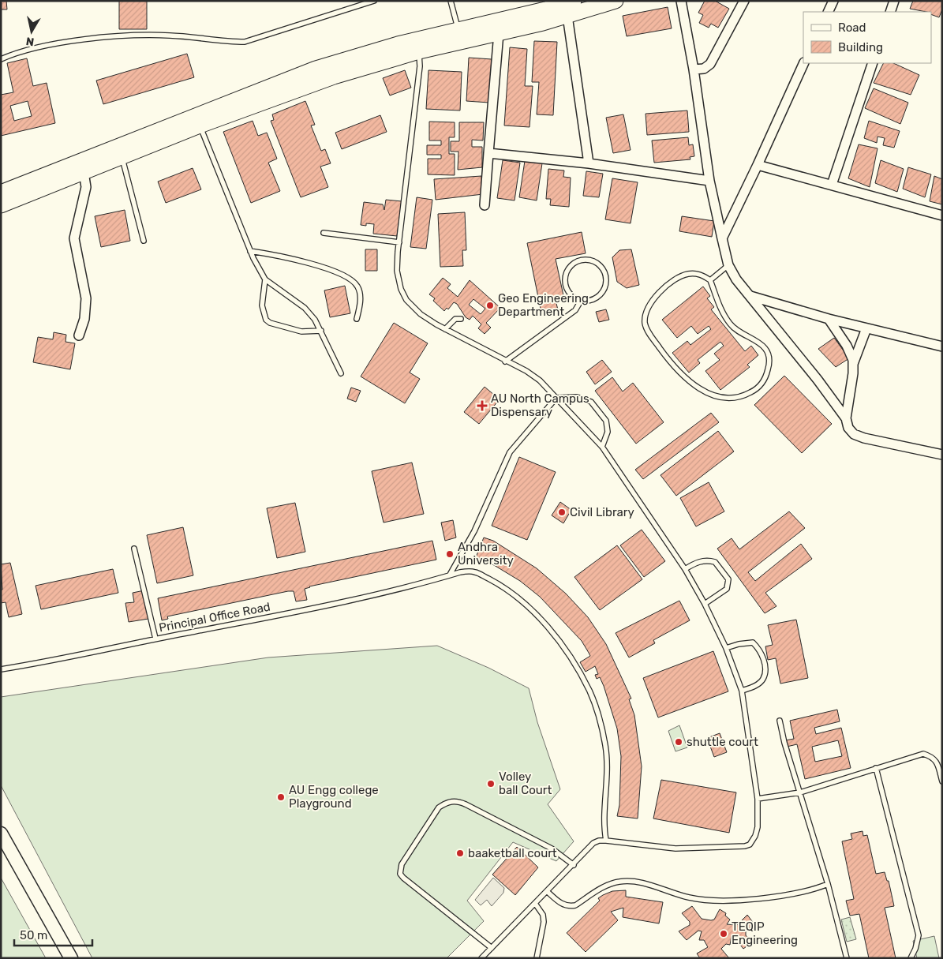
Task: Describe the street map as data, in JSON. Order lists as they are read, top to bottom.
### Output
{
  "streets": {
    "lane": ["Principal Office Road"]
  },
  "places": {
    "other": [
      "Geo Engineering Department",
      "Civil Library",
      "Andhra University",
      "shuttle court",
      "Volley ball Court",
      "AU Engg college Playground",
      "baaketball court",
      "TEQIP Engineering"
    ],
    "health": ["AU North Campus Dispensary"]
  },
  "legend": ["Road", "Building"],
  "scale_bar": "50 m",
  "north": "bottom"
}
